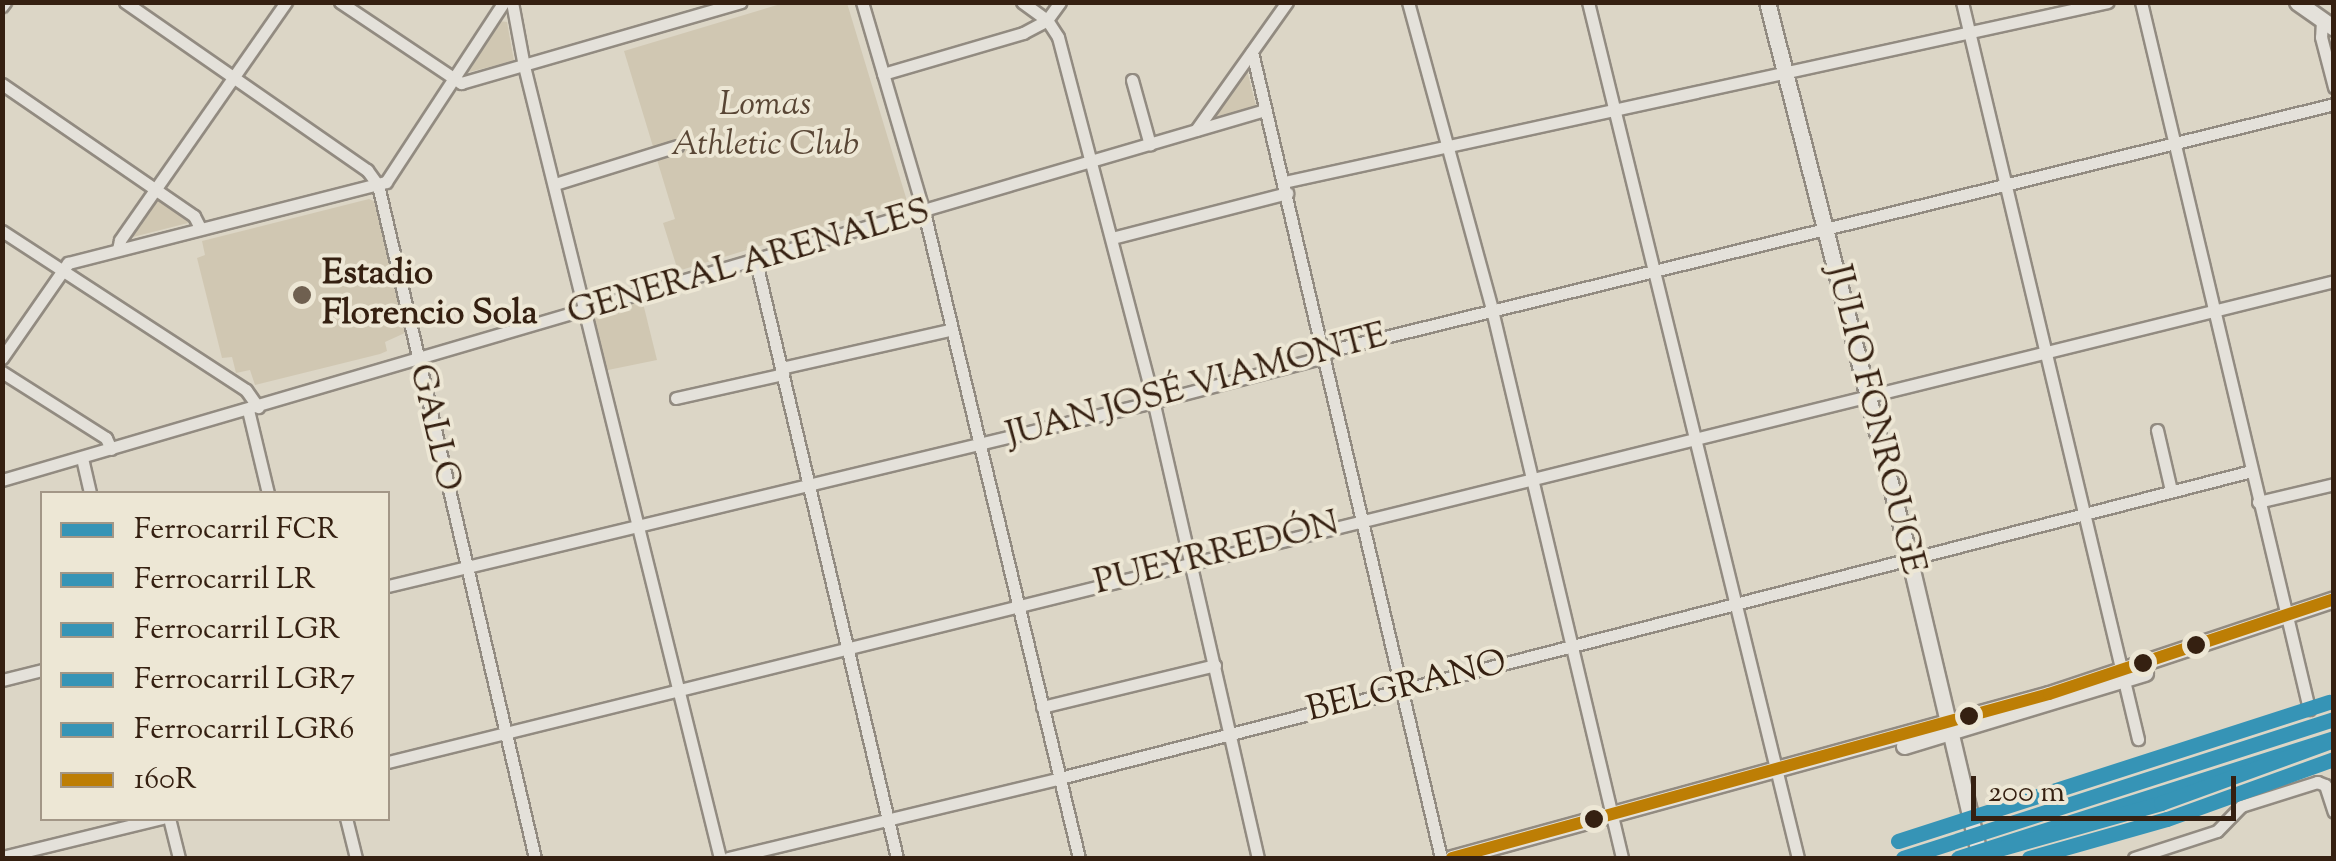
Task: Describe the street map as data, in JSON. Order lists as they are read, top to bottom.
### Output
{
  "streets": {
    "main road": ["JULIO FONROUGE"],
    "street": [
      "GENERAL ARENALES",
      "JUAN JOSÉ VIAMONTE",
      "GALLO",
      "PUEYRREDÓN",
      "BELGRANO"
    ]
  },
  "crossings": [
    ["GENERAL ARENALES", "GALLO"],
    ["JUAN JOSÉ VIAMONTE", "JULIO FONROUGE"],
    ["JUAN JOSÉ VIAMONTE", "GALLO"],
    ["JULIO FONROUGE", "PUEYRREDÓN"],
    ["JULIO FONROUGE", "BELGRANO"],
    ["GALLO", "PUEYRREDÓN"]
  ],
  "parks": ["Lomas Athletic Club"],
  "places": ["Estadio Florencio Sola"],
  "lines": [
    "transit line 160R",
    "rail line LGR",
    "rail line FCR",
    "rail line LR",
    "rail line LGR7",
    "rail line LGR6"
  ],
  "legend": [
    "Ferrocarril FCR",
    "Ferrocarril LR",
    "Ferrocarril LGR",
    "Ferrocarril LGR7",
    "Ferrocarril LGR6",
    "160R"
  ],
  "scale_bar": "200 m"
}
